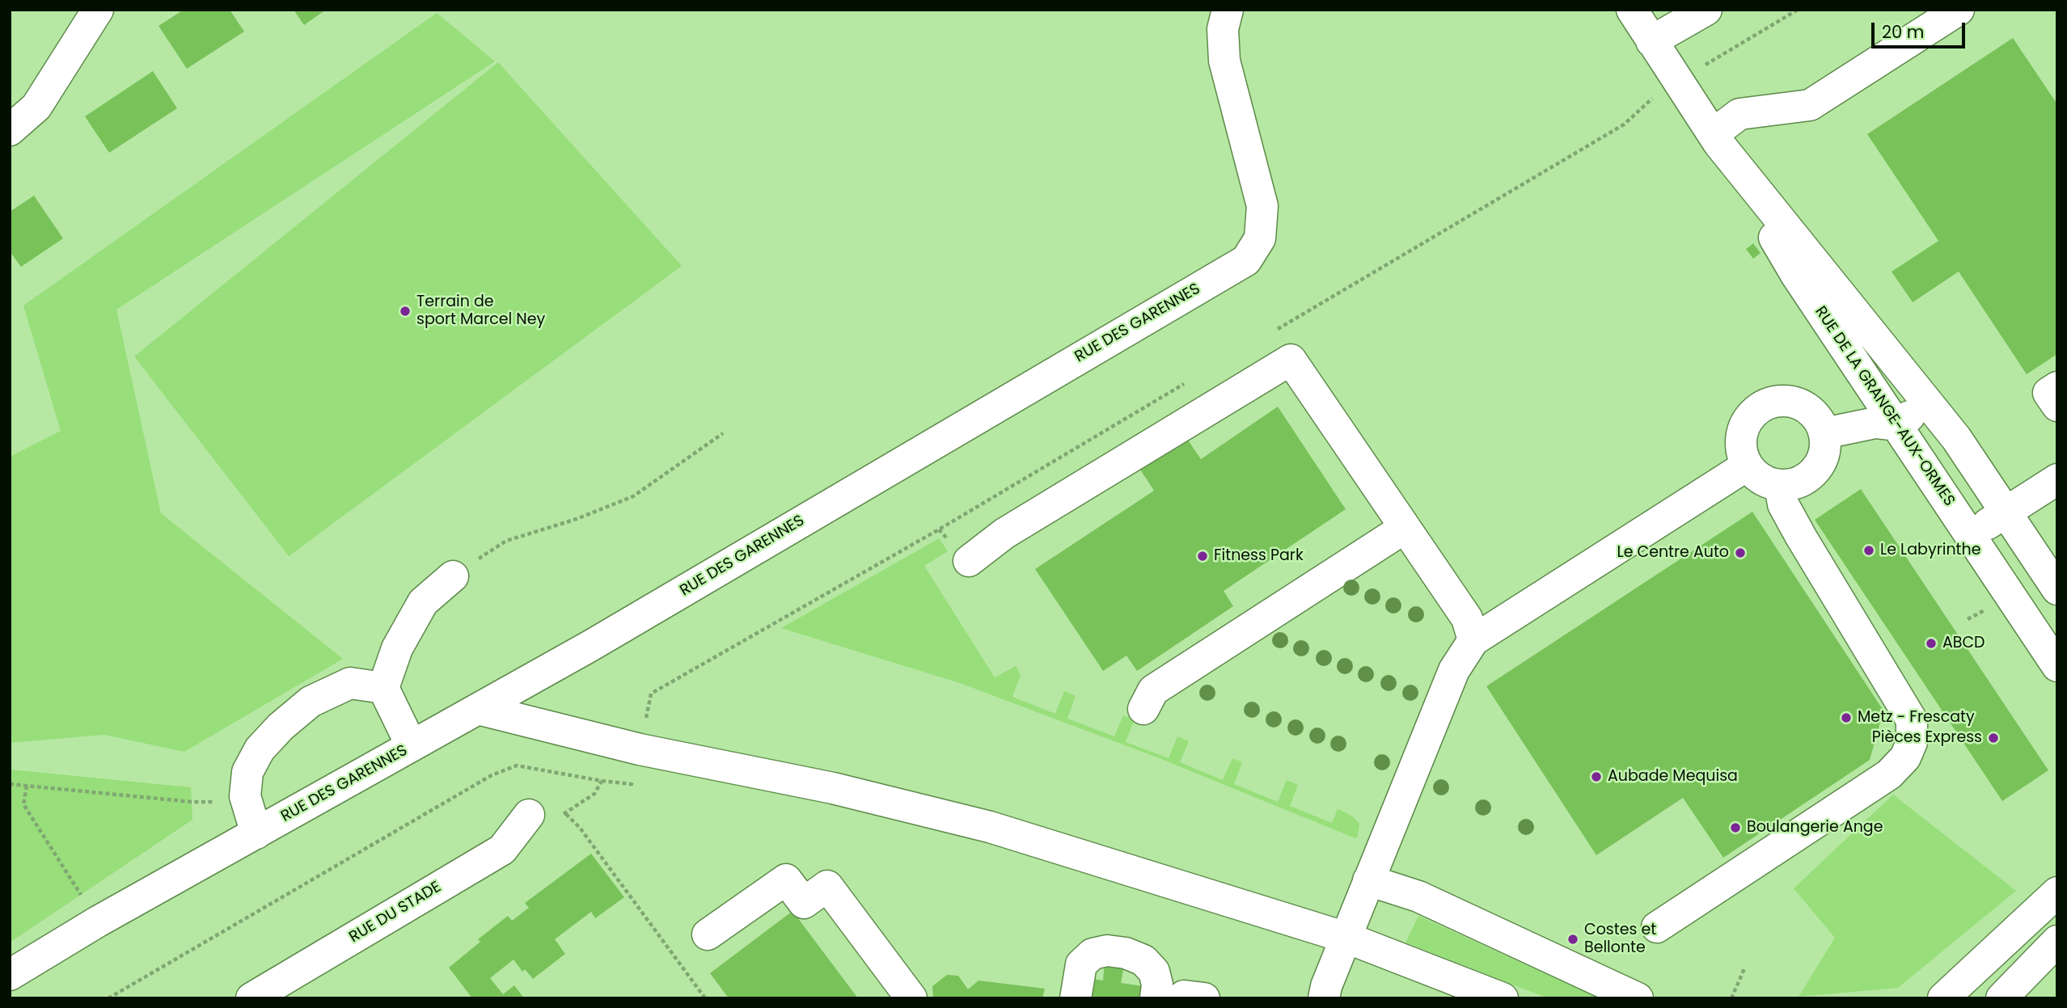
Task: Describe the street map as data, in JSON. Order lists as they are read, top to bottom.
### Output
{
  "streets": {
    "street": ["RUE DES GARENNES", "RUE DE LA GRANGE-AUX-ORMES", "RUE DU STADE"]
  },
  "places": [
    "Terrain de sport Marcel Ney",
    "Le Labyrinthe",
    "Le Centre Auto",
    "Fitness Park",
    "ABCD",
    "Metz - Frescaty",
    "Pièces Express",
    "Aubade Mequisa",
    "Boulangerie Ange",
    "Costes et Bellonte"
  ],
  "scale_bar": "20 m"
}
